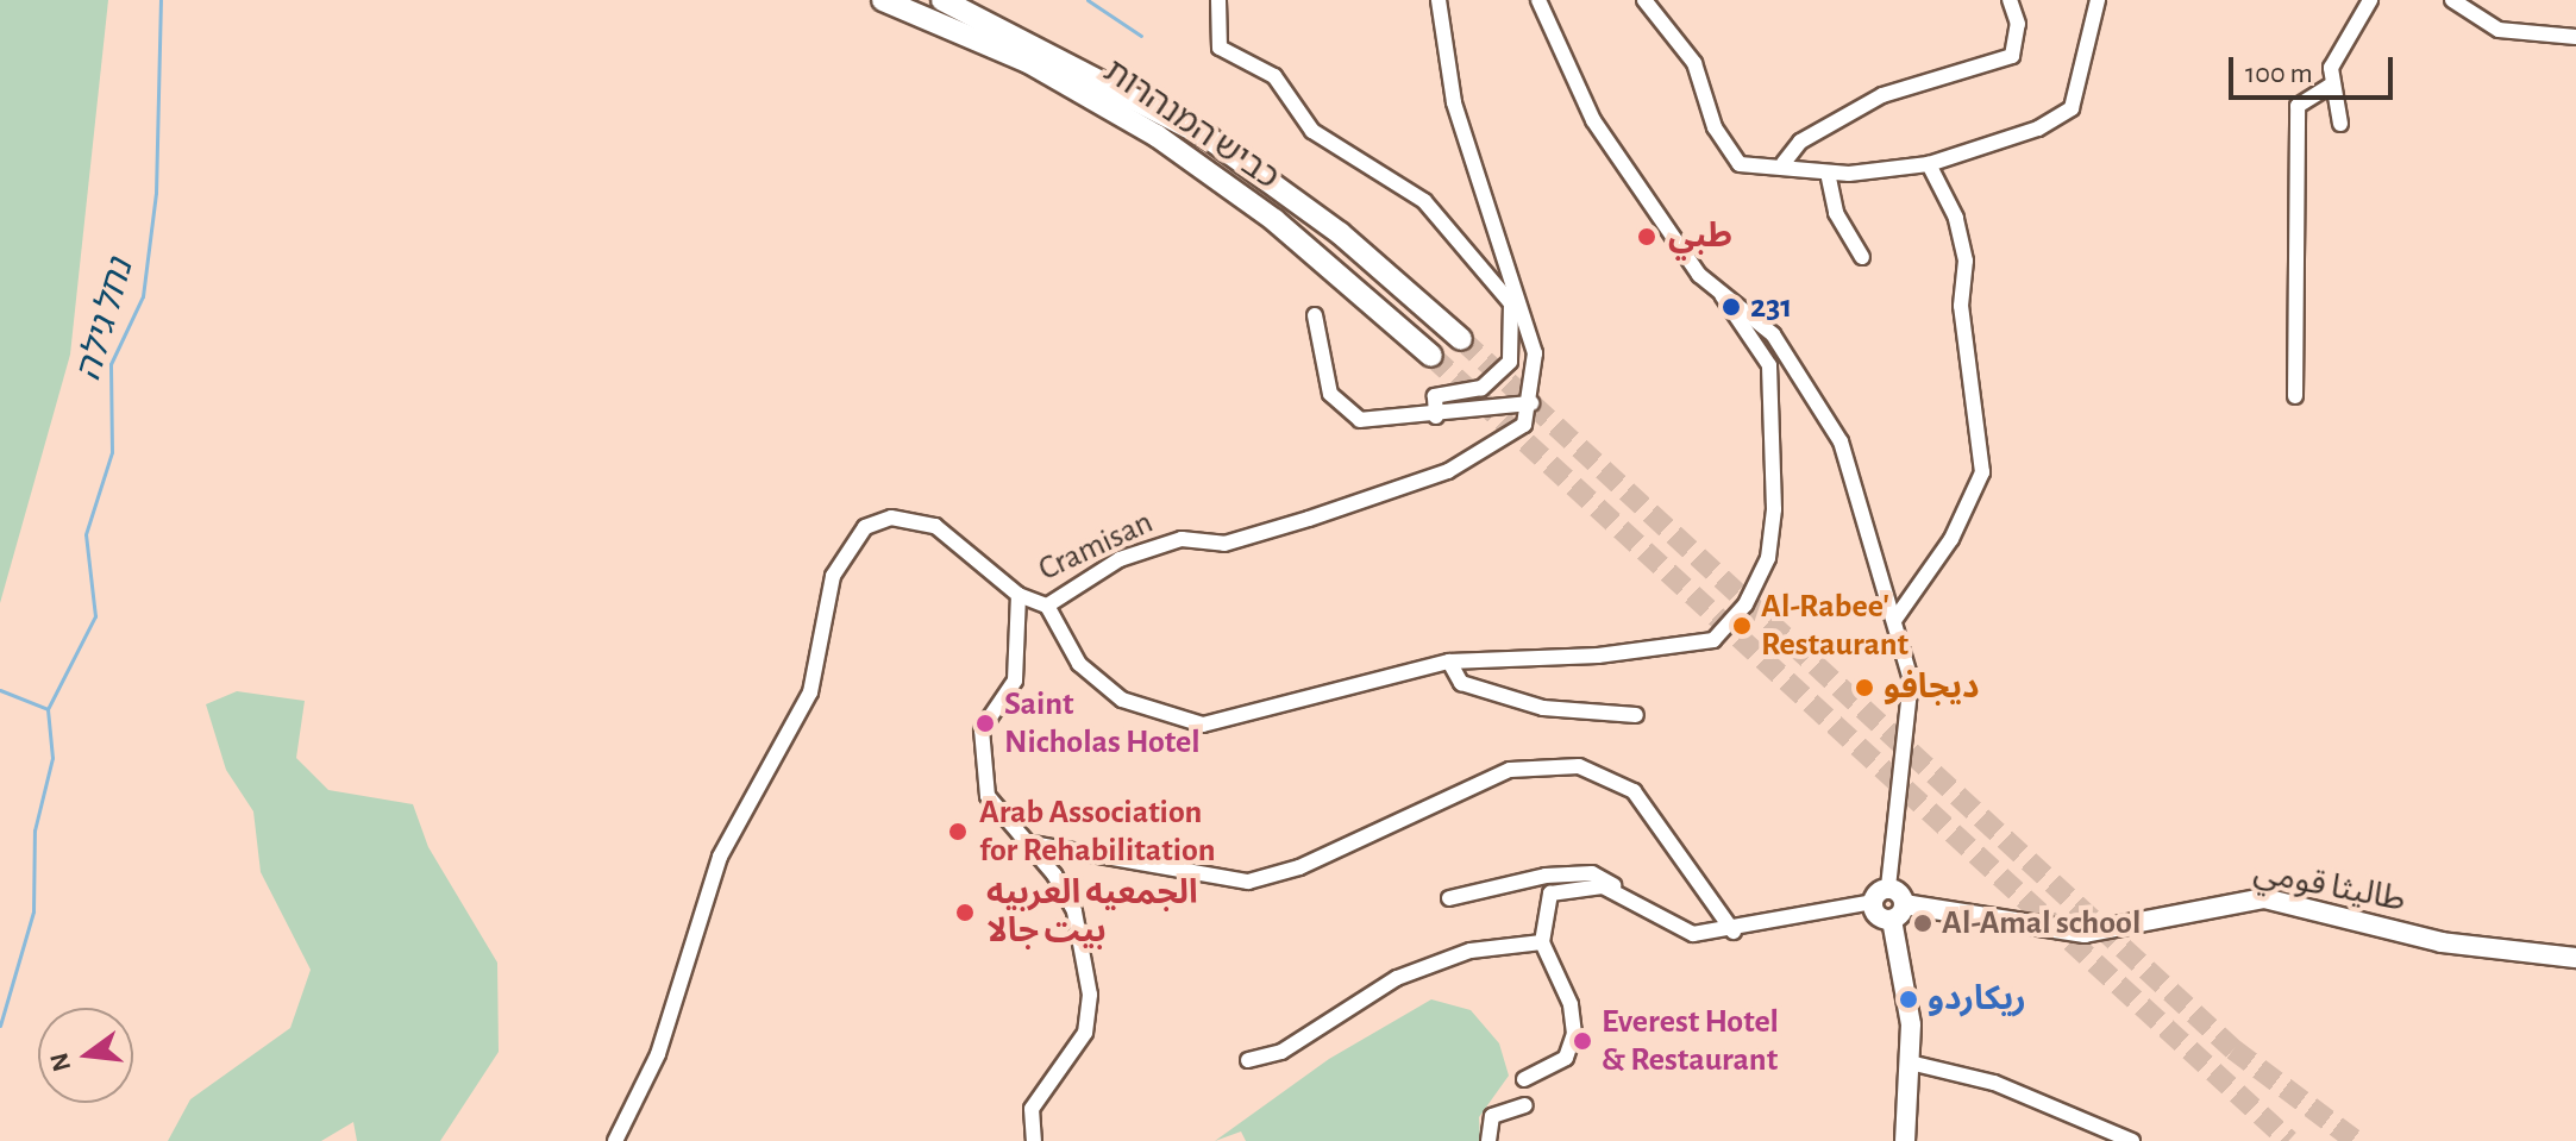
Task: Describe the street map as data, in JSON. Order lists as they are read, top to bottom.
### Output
{
  "streets": {
    "highway": ["כביש המנהרות"],
    "main road": ["طاليثا قومي"],
    "street": ["Cramisan"]
  },
  "water": ["נחל גילה"],
  "places": [
    "طبي",
    "231",
    "Al-Rabee' Restaurant",
    "ديجافو",
    "Saint Nicholas Hotel",
    "Arab Association for Rehabilitation",
    "الجمعيه العربيه بيت جالا",
    "Al-Amal school",
    "ريكاردو",
    "Everest Hotel & Restaurant"
  ],
  "scale_bar": "100 m",
  "north": "left"
}
